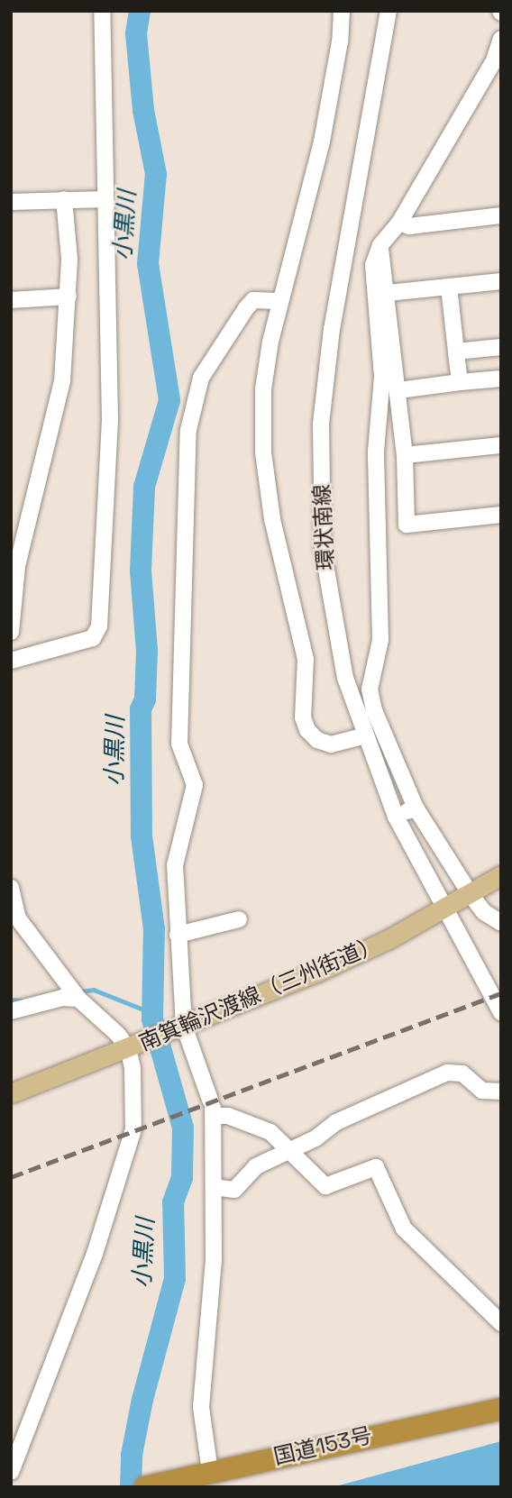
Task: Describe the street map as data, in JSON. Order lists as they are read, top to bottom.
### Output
{
  "streets": {
    "highway": ["国道153号"],
    "main road": ["南箕輪沢渡線（三州街道）"],
    "street": ["環状南線"]
  },
  "crossings": [
    ["環状南線", "南箕輪沢渡線（三州街道）"]
  ],
  "water": ["小黒川"]
}
